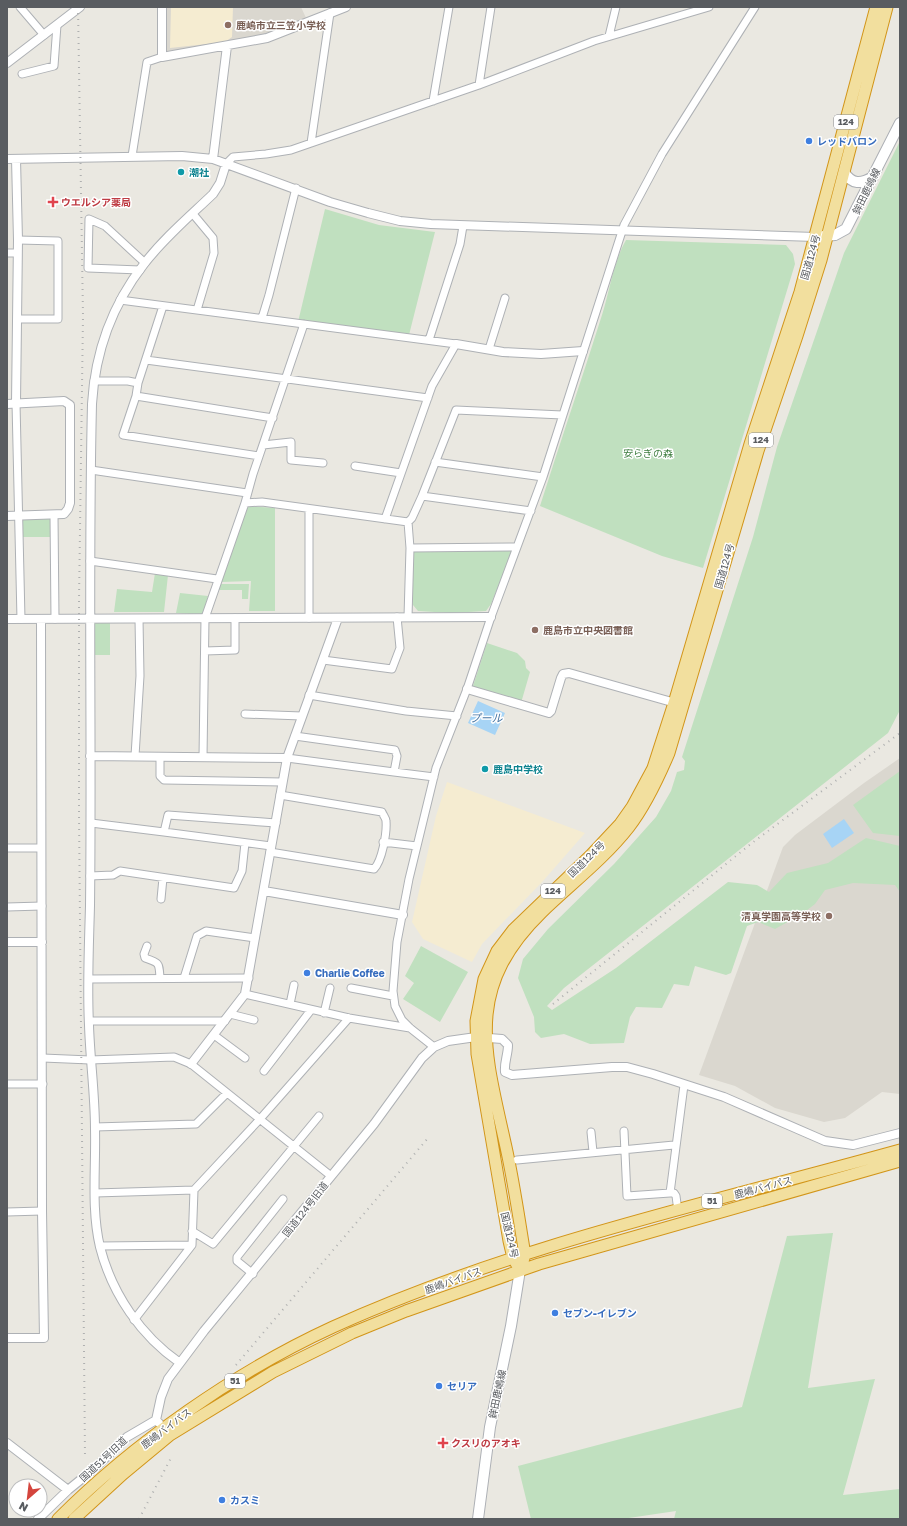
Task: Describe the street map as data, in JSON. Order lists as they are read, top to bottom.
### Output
{
  "streets": {
    "highway": [
      "124",
      "国道124号",
      "鹿嶋バイパス",
      "51"
    ],
    "main road": ["鉾田鹿嶋線"],
    "street": ["国道124号旧道", "国道51号旧道"]
  },
  "crossings": [
    ["鉾田鹿嶋線", "国道124号"],
    ["鉾田鹿嶋線", "鹿嶋バイパス"],
    ["国道124号", "鹿嶋バイパス"],
    ["国道124号", "国道124号旧道"],
    ["鹿嶋バイパス", "国道124号旧道"],
    ["鹿嶋バイパス", "国道51号旧道"],
    ["国道124号旧道", "国道51号旧道"]
  ],
  "water": ["プール"],
  "parks": ["安らぎの森"],
  "places": {
    "other": [
      "鹿嶋市立三笠小学校",
      "レッドバロン",
      "潮社",
      "鹿島市立中央図書館",
      "鹿島中学校",
      "清真学園高等学校",
      "Charlie Coffee",
      "セブン-イレブン",
      "セリア",
      "カスミ"
    ],
    "health": ["ウエルシア薬局", "クスリのアオキ"]
  },
  "north": "bottom left"
}
